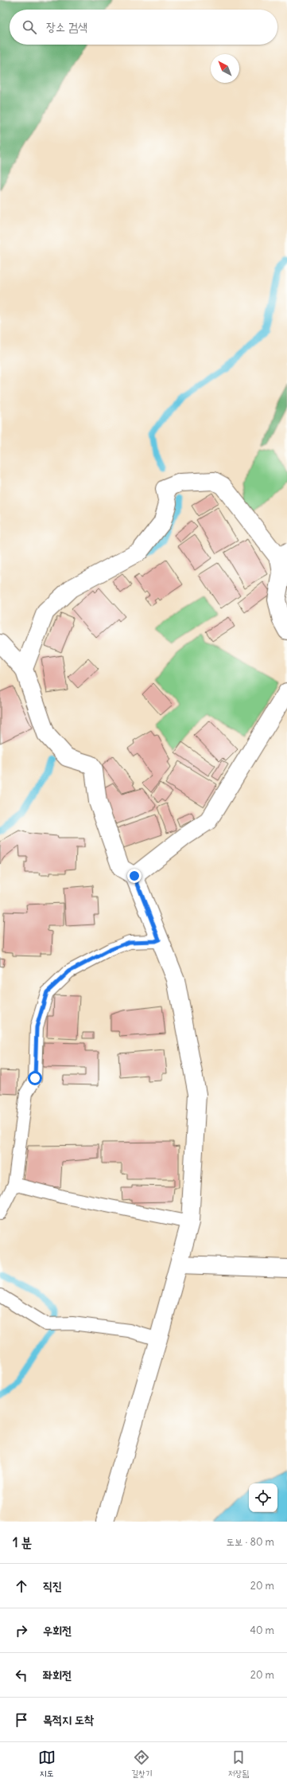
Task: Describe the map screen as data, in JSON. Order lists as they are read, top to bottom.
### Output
{
  "north": "top left",
  "page": {
    "search": "장소 검색",
    "heading": ["1 분", "도보 · 80 m"],
    "list": [
      ["직진", "20 m"],
      ["우회전", "40 m"],
      ["좌회전", "20 m"],
      "목적지 도착"
    ],
    "nav": ["지도", "길찾기", "저장됨"]
  }
}
